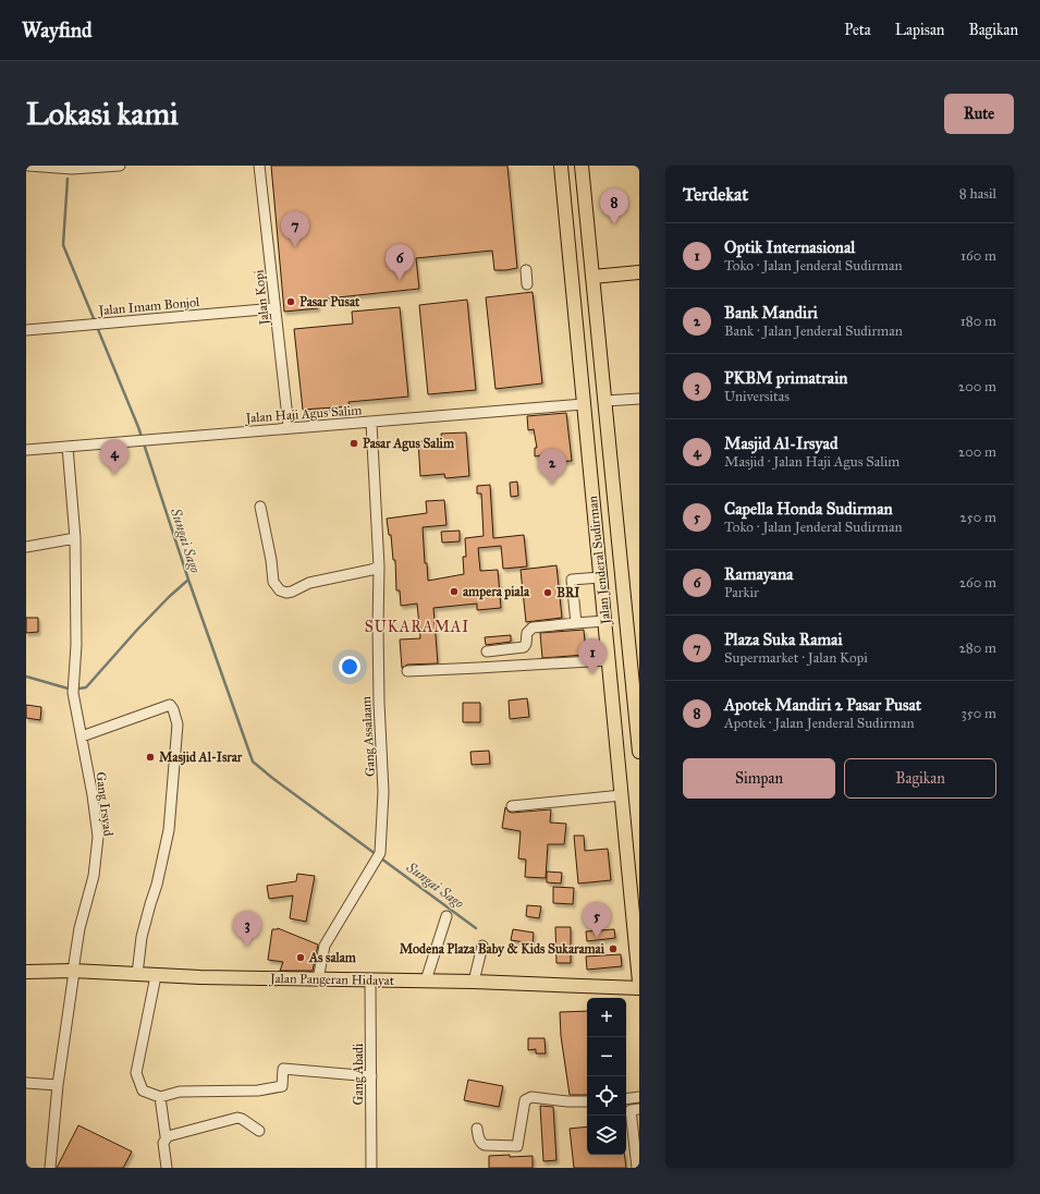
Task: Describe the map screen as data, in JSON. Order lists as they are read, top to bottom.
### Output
{
  "streets": {
    "main road": ["Jalan Jenderal Sudirman", "Jalan Pangeran Hidayat"],
    "street": [
      "Jalan Kopi",
      "Jalan Imam Bonjol",
      "Jalan Haji Agus Salim",
      "Gang Assalaam",
      "Gang Irsyad",
      "Gang Abadi"
    ]
  },
  "crossings": [
    ["Jalan Kopi", "Jalan Imam Bonjol"],
    ["Jalan Kopi", "Jalan Haji Agus Salim"],
    ["Jalan Haji Agus Salim", "Jalan Jenderal Sudirman"],
    ["Jalan Haji Agus Salim", "Gang Assalaam"],
    ["Jalan Haji Agus Salim", "Gang Irsyad"],
    ["Gang Assalaam", "Jalan Pangeran Hidayat"],
    ["Gang Irsyad", "Jalan Pangeran Hidayat"],
    ["Jalan Pangeran Hidayat", "Gang Abadi"]
  ],
  "districts": ["SUKARAMAI"],
  "water": ["Sungai Sago"],
  "places": [
    "Pasar Pusat",
    "Pasar Agus Salim",
    "ampera piala",
    "BRI",
    "Masjid Al-Israr",
    "Modena Plaza Baby & Kids Sukaramai",
    "As salam"
  ],
  "page": {
    "header": "Wayfind",
    "nav": ["Peta", "Lapisan", "Bagikan"],
    "buttons": [
      "Rute",
      ["Simpan", "Bagikan"]
    ],
    "title": "Lokasi kami",
    "heading": ["Terdekat", "8 hasil"],
    "pins": [
      "8",
      "7",
      "6",
      "4",
      "2",
      "1",
      "5",
      "3"
    ],
    "list": [
      {
        "mark": "1",
        "name": "Optik Internasional",
        "note": "Toko · Jalan Jenderal Sudirman",
        "value": "160 m"
      },
      {
        "mark": "2",
        "name": "Bank Mandiri",
        "note": "Bank · Jalan Jenderal Sudirman",
        "value": "180 m"
      },
      {
        "mark": "3",
        "name": "PKBM primatrain",
        "note": "Universitas",
        "value": "200 m"
      },
      {
        "mark": "4",
        "name": "Masjid Al-Irsyad",
        "note": "Masjid · Jalan Haji Agus Salim",
        "value": "200 m"
      },
      {
        "mark": "5",
        "name": "Capella Honda Sudirman",
        "note": "Toko · Jalan Jenderal Sudirman",
        "value": "250 m"
      },
      {
        "mark": "6",
        "name": "Ramayana",
        "note": "Parkir",
        "value": "260 m"
      },
      {
        "mark": "7",
        "name": "Plaza Suka Ramai",
        "note": "Supermarket · Jalan Kopi",
        "value": "280 m"
      },
      {
        "mark": "8",
        "name": "Apotek Mandiri 2 Pasar Pusat",
        "note": "Apotek · Jalan Jenderal Sudirman",
        "value": "350 m"
      }
    ],
    "map_buttons": ["+", "−"]
  }
}
